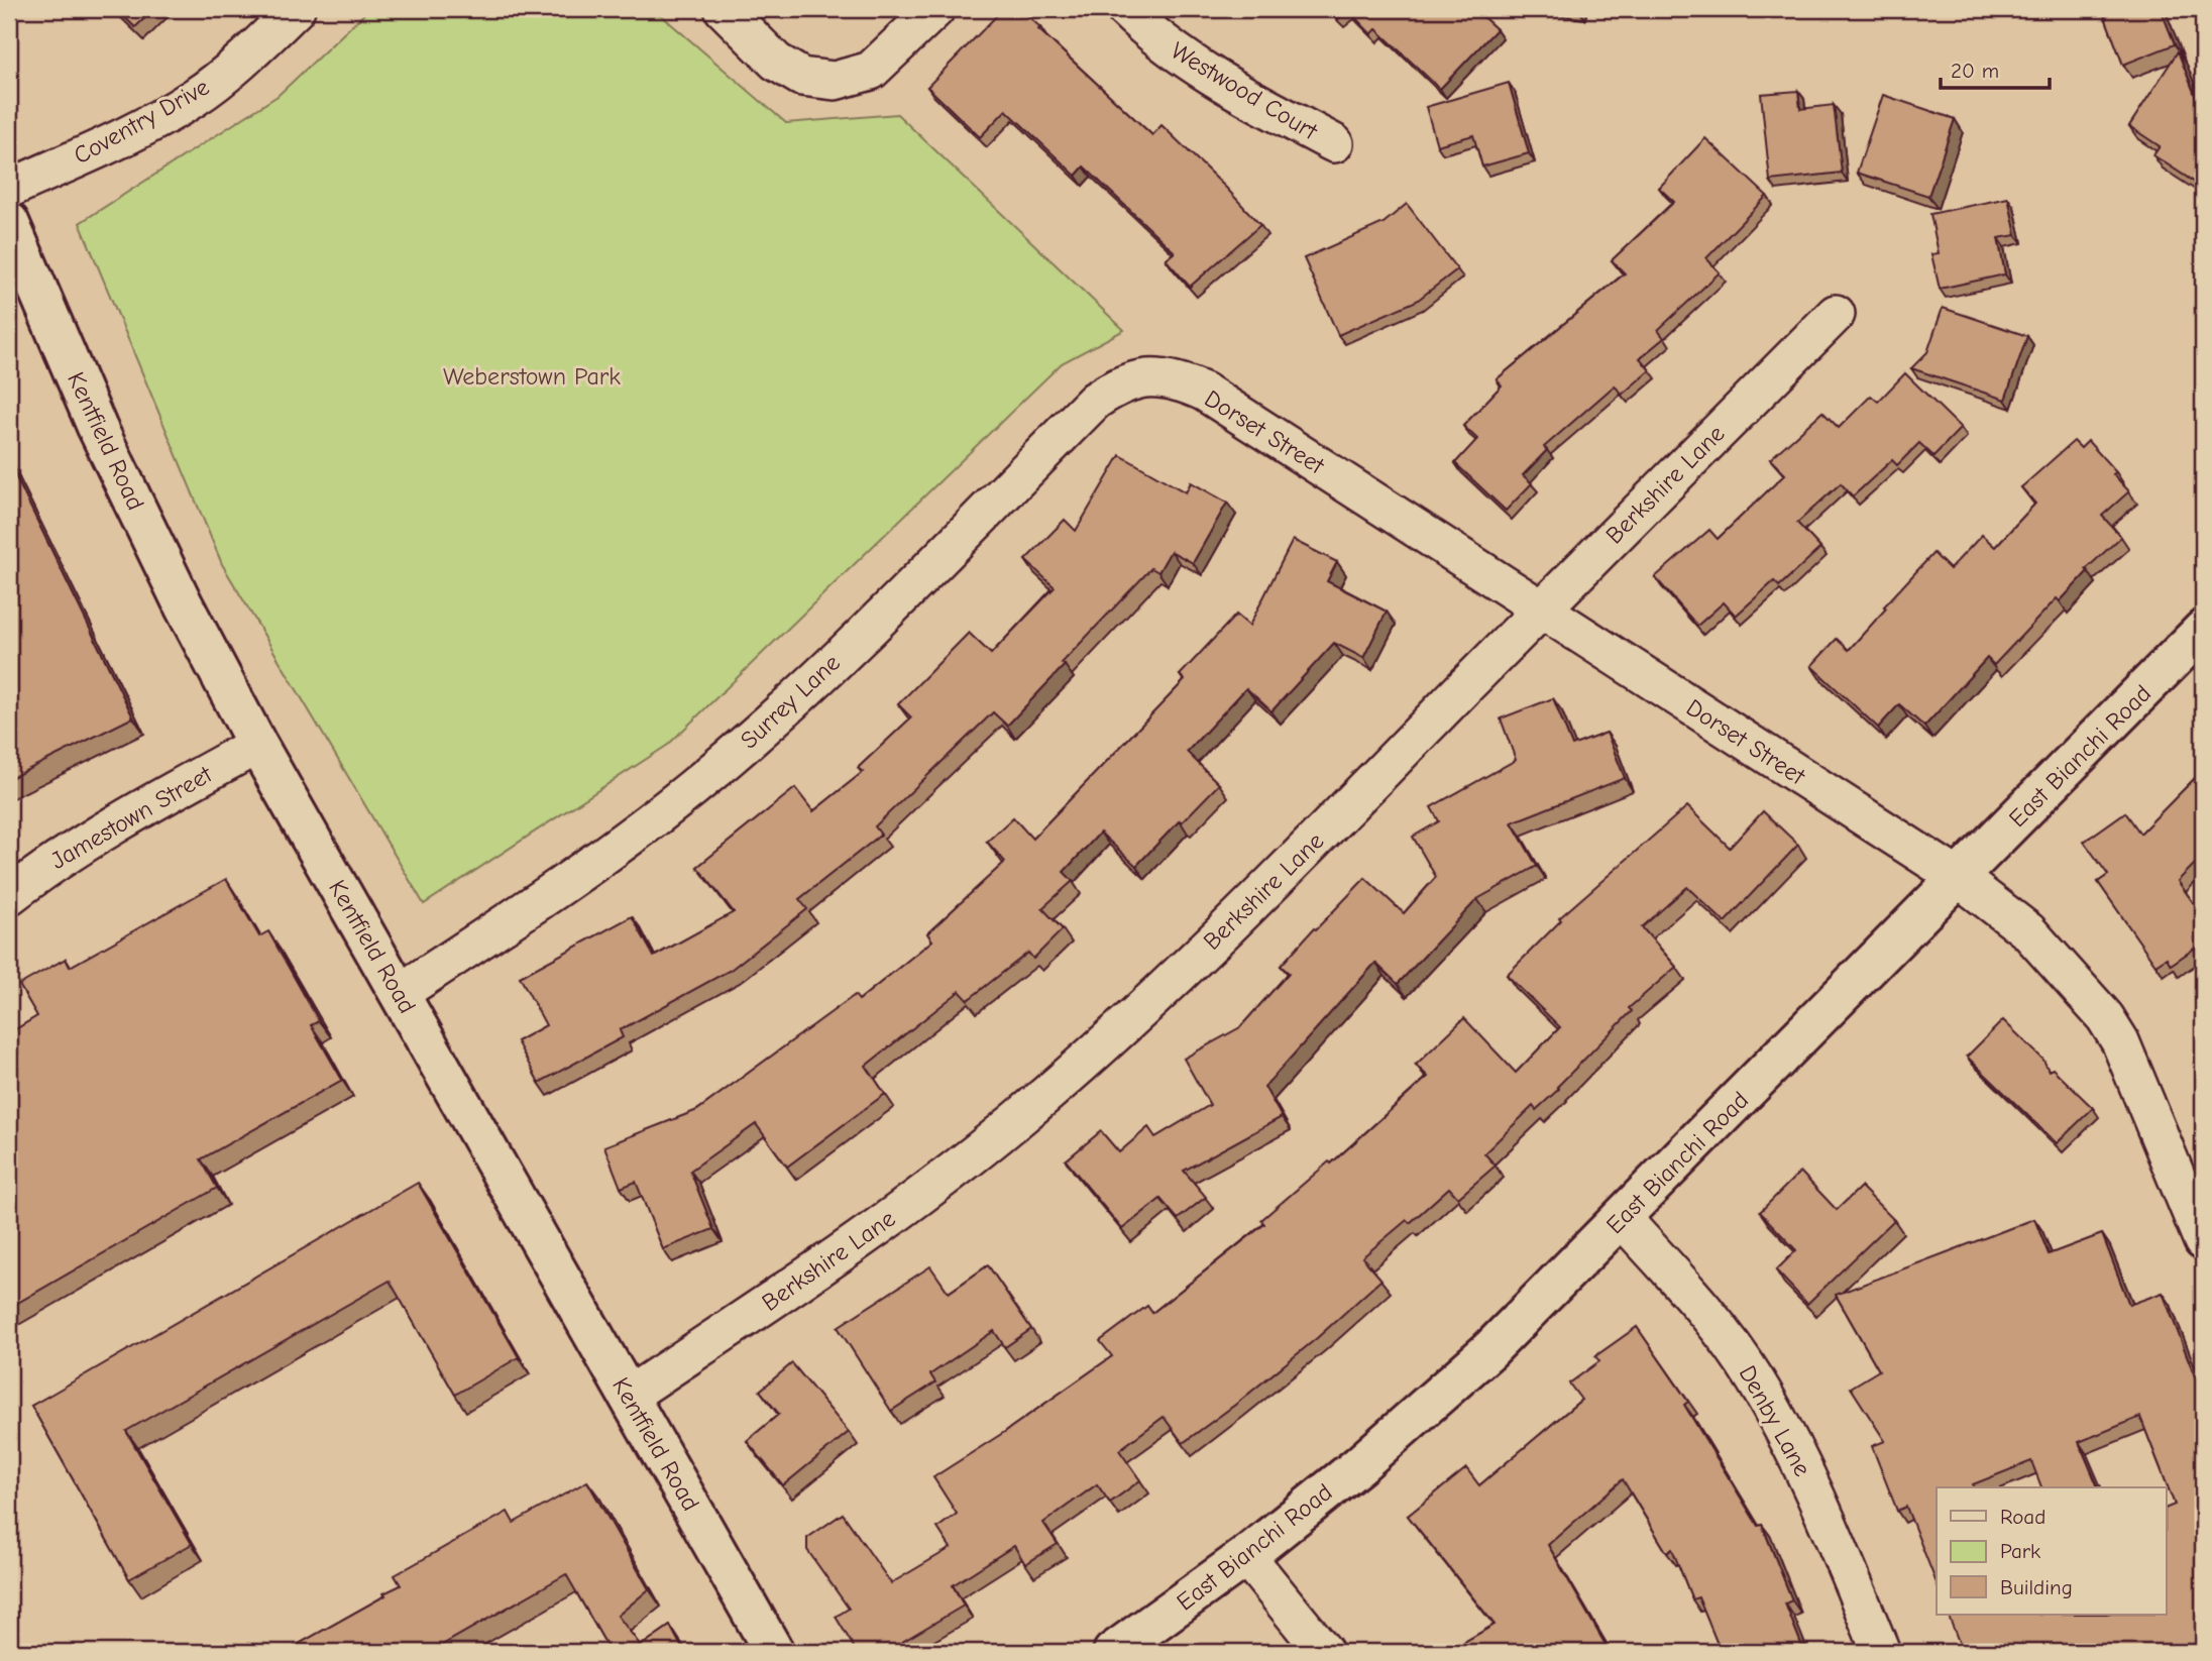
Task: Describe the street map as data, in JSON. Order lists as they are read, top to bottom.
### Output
{
  "streets": {
    "street": [
      "Westwood Court",
      "Coventry Drive",
      "Dorset Street",
      "Kentfield Road",
      "Berkshire Lane",
      "Surrey Lane",
      "East Bianchi Road",
      "Jamestown Street",
      "Denby Lane"
    ]
  },
  "crossings": [
    ["Dorset Street", "Berkshire Lane"],
    ["Dorset Street", "Surrey Lane"],
    ["Dorset Street", "East Bianchi Road"],
    ["Kentfield Road", "Berkshire Lane"],
    ["Kentfield Road", "Surrey Lane"],
    ["Kentfield Road", "Jamestown Street"],
    ["East Bianchi Road", "Denby Lane"]
  ],
  "parks": ["Weberstown Park"],
  "legend": ["Road", "Park", "Building"],
  "scale_bar": "20 m"
}
